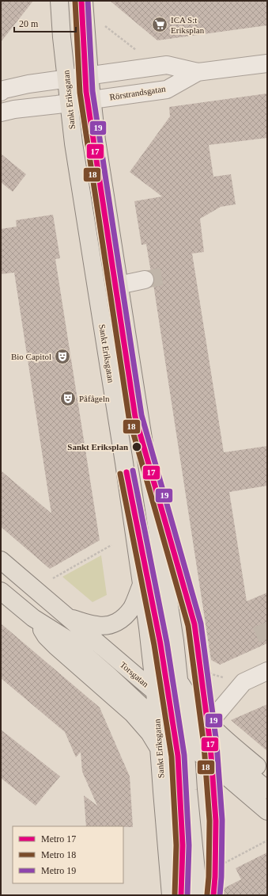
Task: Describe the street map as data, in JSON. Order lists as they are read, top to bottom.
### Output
{
  "streets": {
    "main road": ["Sankt Eriksgatan", "Torsgatan"],
    "street": ["Rörstrandsgatan"]
  },
  "crossings": [
    ["Sankt Eriksgatan", "Torsgatan"]
  ],
  "places": {
    "supermarket": ["ICA S:t Eriksplan"],
    "theatre": ["Bio Capitol", "Påfågeln"],
    "other": ["Sankt Eriksplan"]
  },
  "lines": ["metro line 17", "metro line 18", "metro line 19"],
  "legend": ["Metro 17", "Metro 18", "Metro 19"],
  "scale_bar": "20 m"
}
